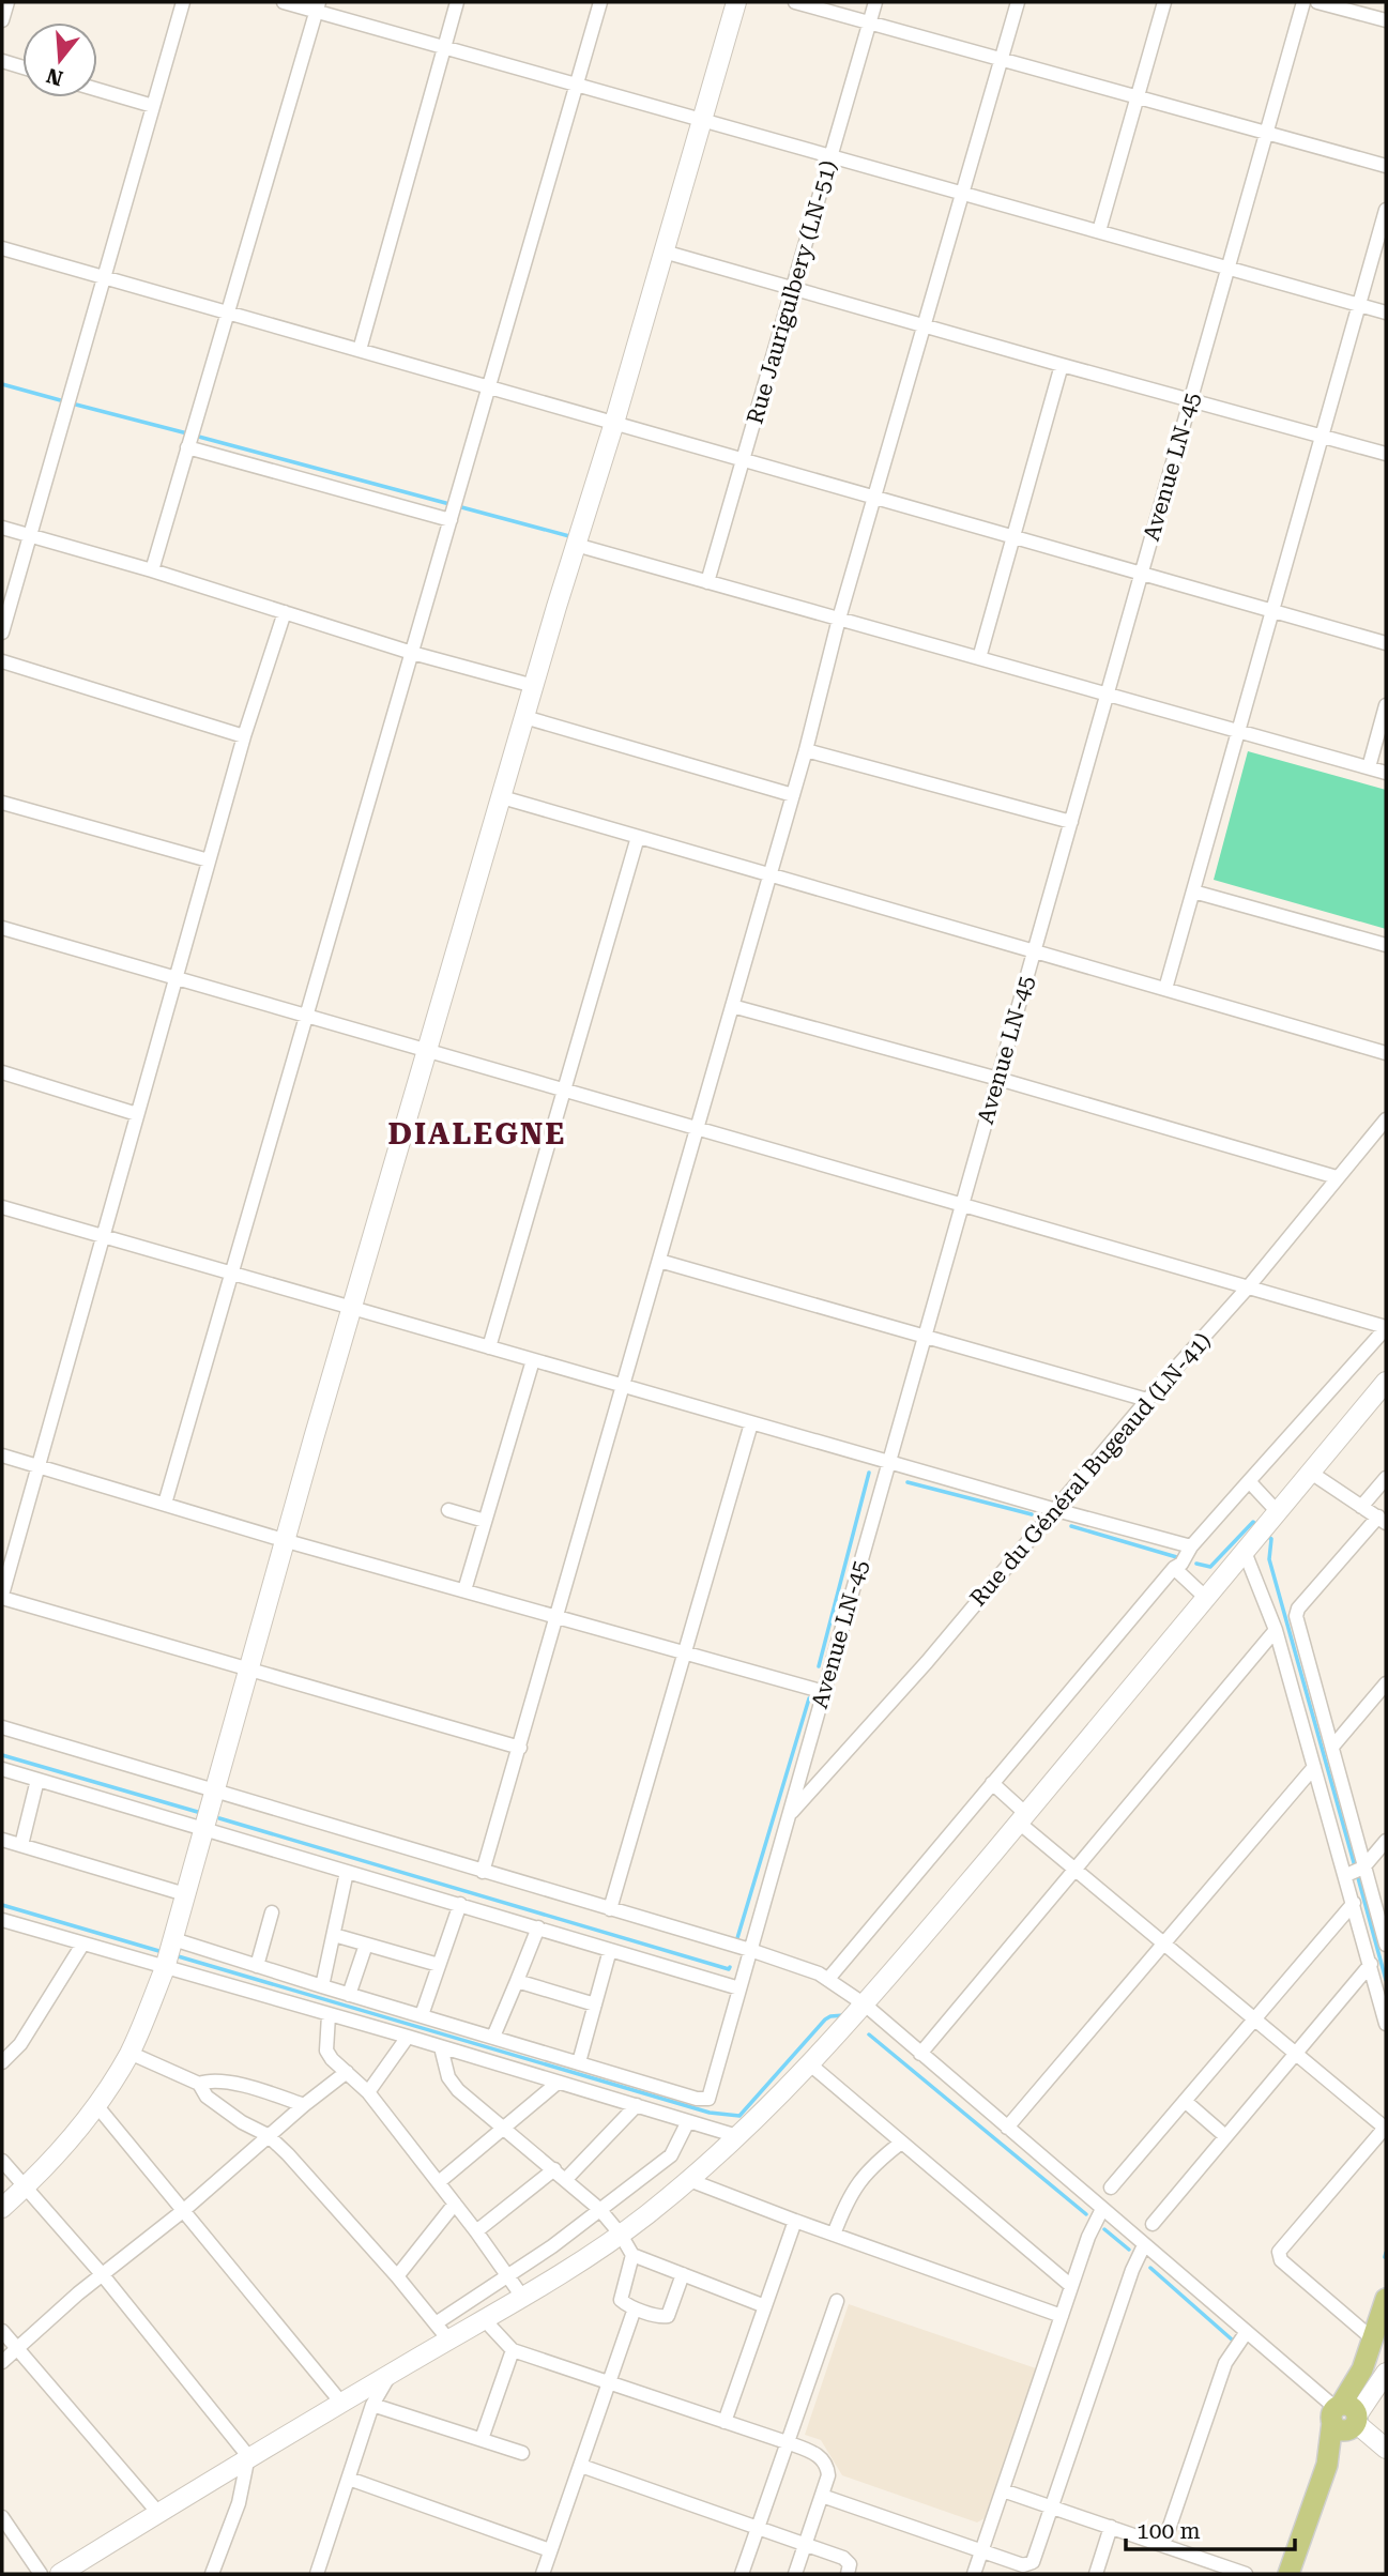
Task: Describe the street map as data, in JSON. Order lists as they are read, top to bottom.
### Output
{
  "streets": {
    "street": ["Rue Jaurigulbery (LN-51)", "Avenue LN-45", "Rue du Général Bugeaud (LN-41)"]
  },
  "crossings": [
    ["Avenue LN-45", "Rue du Général Bugeaud (LN-41)"]
  ],
  "districts": ["DIALEGNE"],
  "scale_bar": "100 m",
  "north": "bottom"
}
